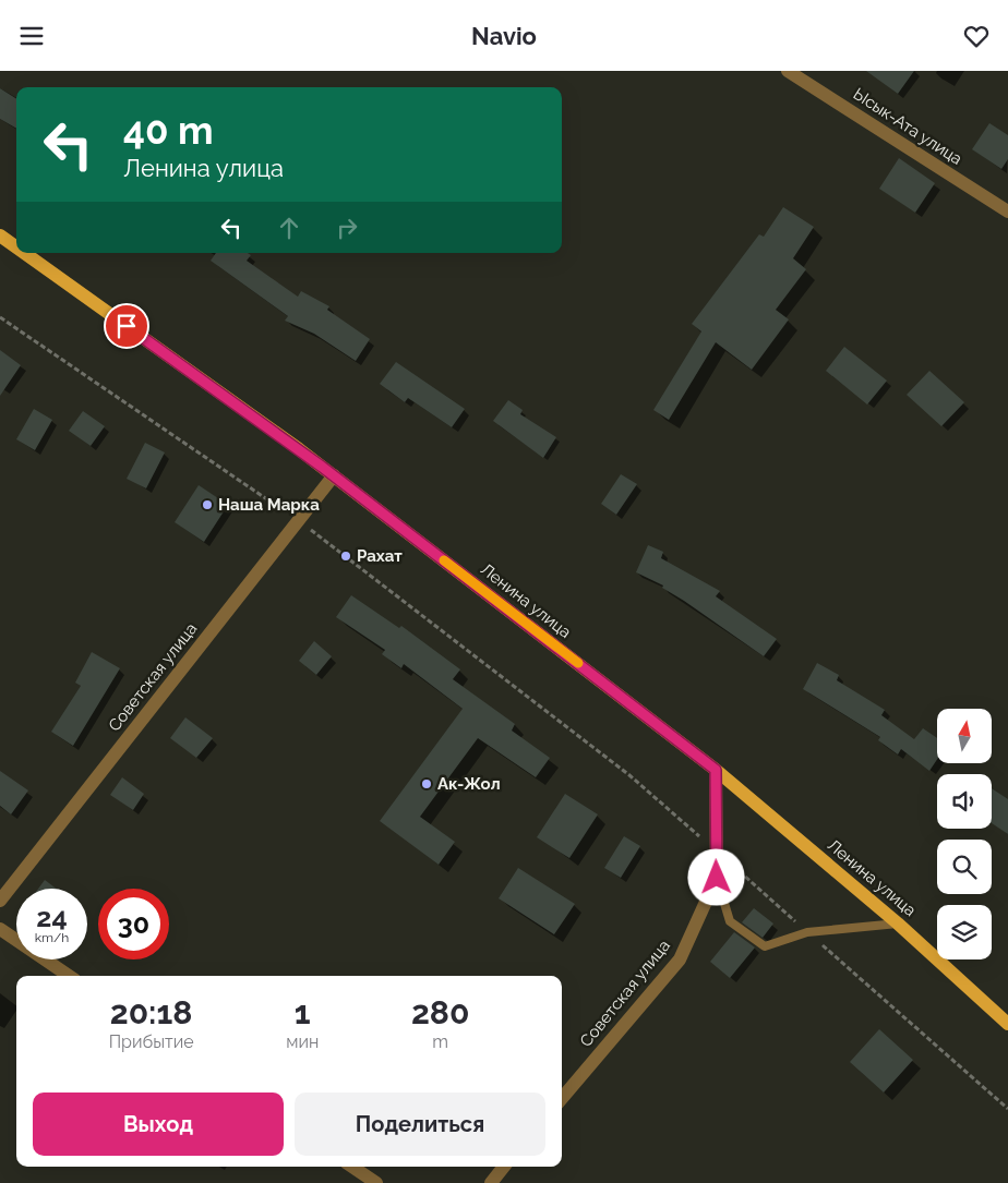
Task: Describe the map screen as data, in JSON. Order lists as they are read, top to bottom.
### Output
{
  "streets": {
    "main road": ["Ленина улица"],
    "street": ["Ысык-Ата улица", "Советская улица"]
  },
  "crossings": [
    ["Ленина улица", "Советская улица"]
  ],
  "places": ["Наша Марка", "Рахат", "Ак-Жол"],
  "north": "top",
  "page": {
    "header": "Navio",
    "turn": ["40 m", "Ленина улица"],
    "speed": "24 km/h",
    "limit": "30",
    "eta": [
      "20:18",
      "Прибытие",
      "1",
      "мин",
      "280",
      "m"
    ],
    "buttons": ["Выход", "Поделиться"]
  }
}
